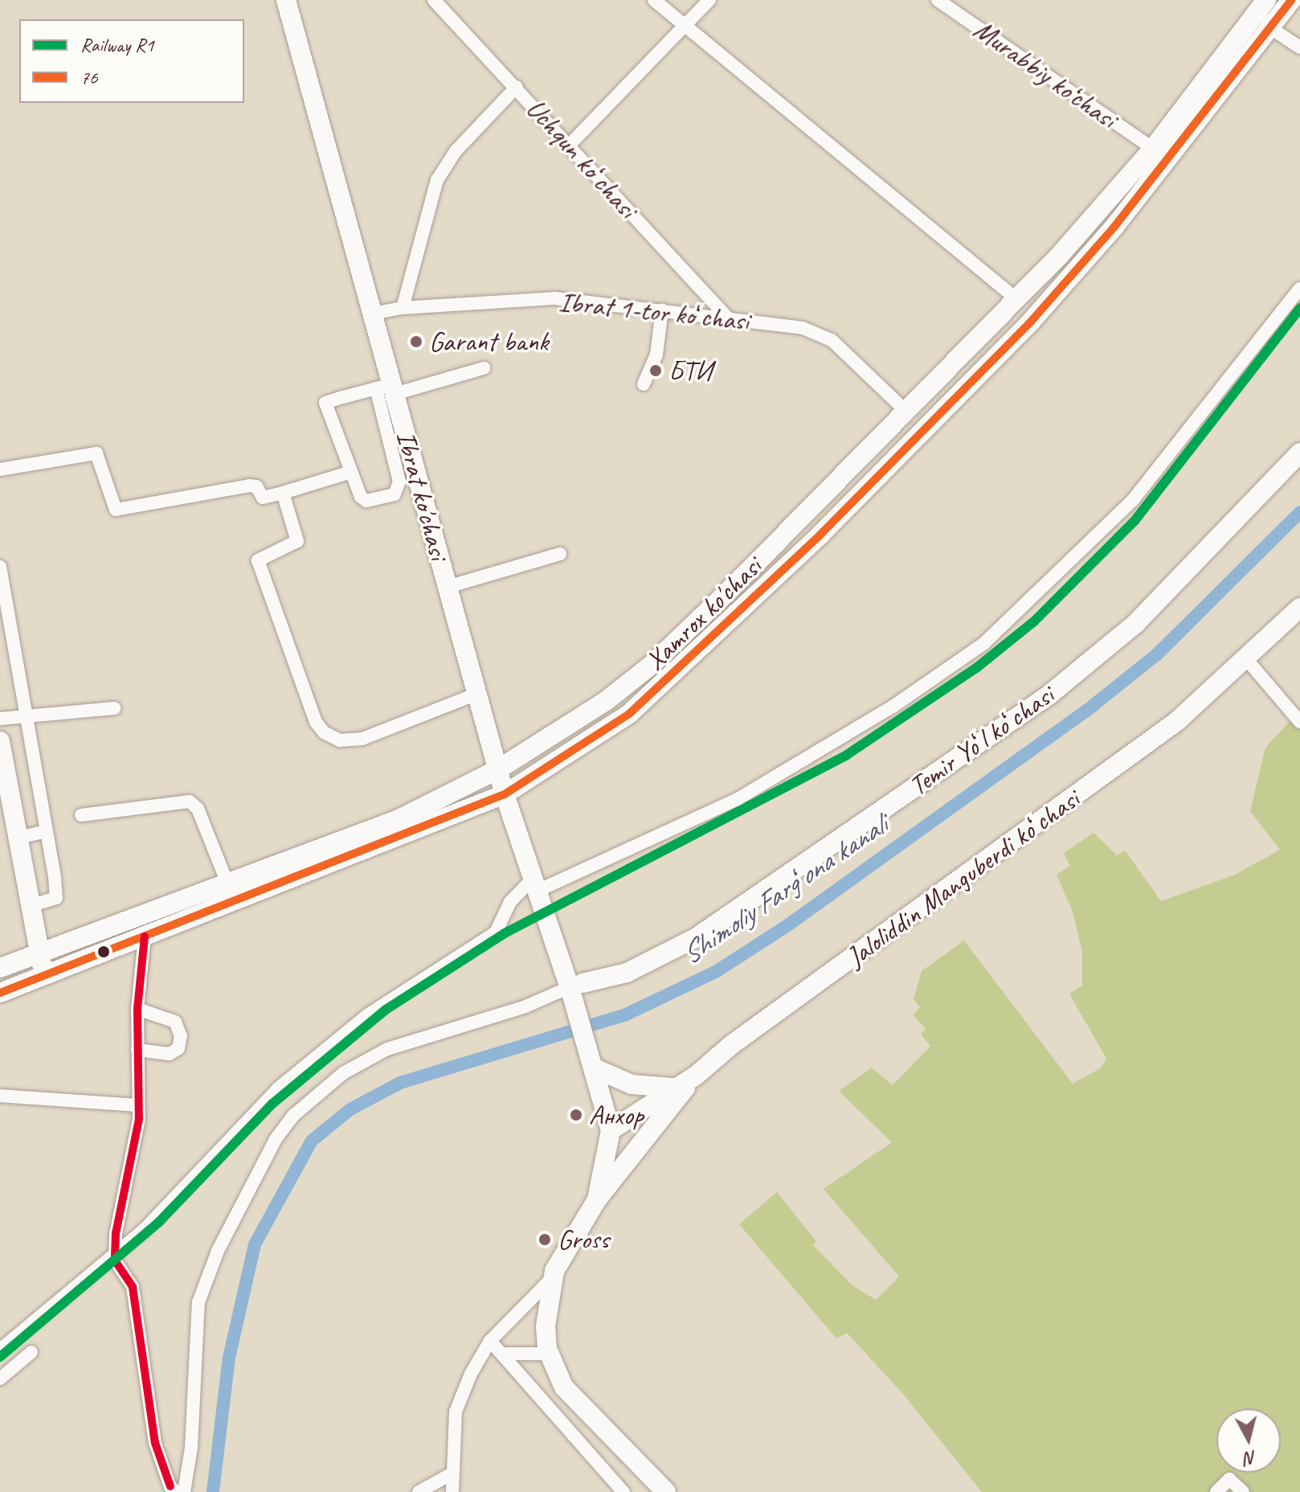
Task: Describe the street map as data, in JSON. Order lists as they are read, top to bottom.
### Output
{
  "streets": {
    "main road": [
      "Ibrat ko'chasi",
      "Xamrox ko'chasi",
      "Temir Yoʻl koʻchasi",
      "Jaloliddin Manguberdi koʻchasi"
    ],
    "street": ["Murabbiy ko‘chasi", "Uchqun koʻchasi", "Ibrat 1-tor koʻchasi"]
  },
  "crossings": [
    ["Murabbiy ko‘chasi", "Xamrox ko'chasi"],
    ["Uchqun koʻchasi", "Ibrat 1-tor koʻchasi"],
    ["Ibrat 1-tor koʻchasi", "Ibrat ko'chasi"],
    ["Ibrat 1-tor koʻchasi", "Xamrox ko'chasi"],
    ["Ibrat ko'chasi", "Xamrox ko'chasi"],
    ["Ibrat ko'chasi", "Temir Yoʻl koʻchasi"],
    ["Ibrat ko'chasi", "Jaloliddin Manguberdi koʻchasi"]
  ],
  "water": ["Shimoliy Fargʻona kanali"],
  "places": [
    "Garant bank",
    "БТИ",
    "Анхор",
    "Gross"
  ],
  "lines": ["transit line 76", "rail line R1"],
  "legend": ["Railway R1", "76"],
  "north": "bottom"
}
